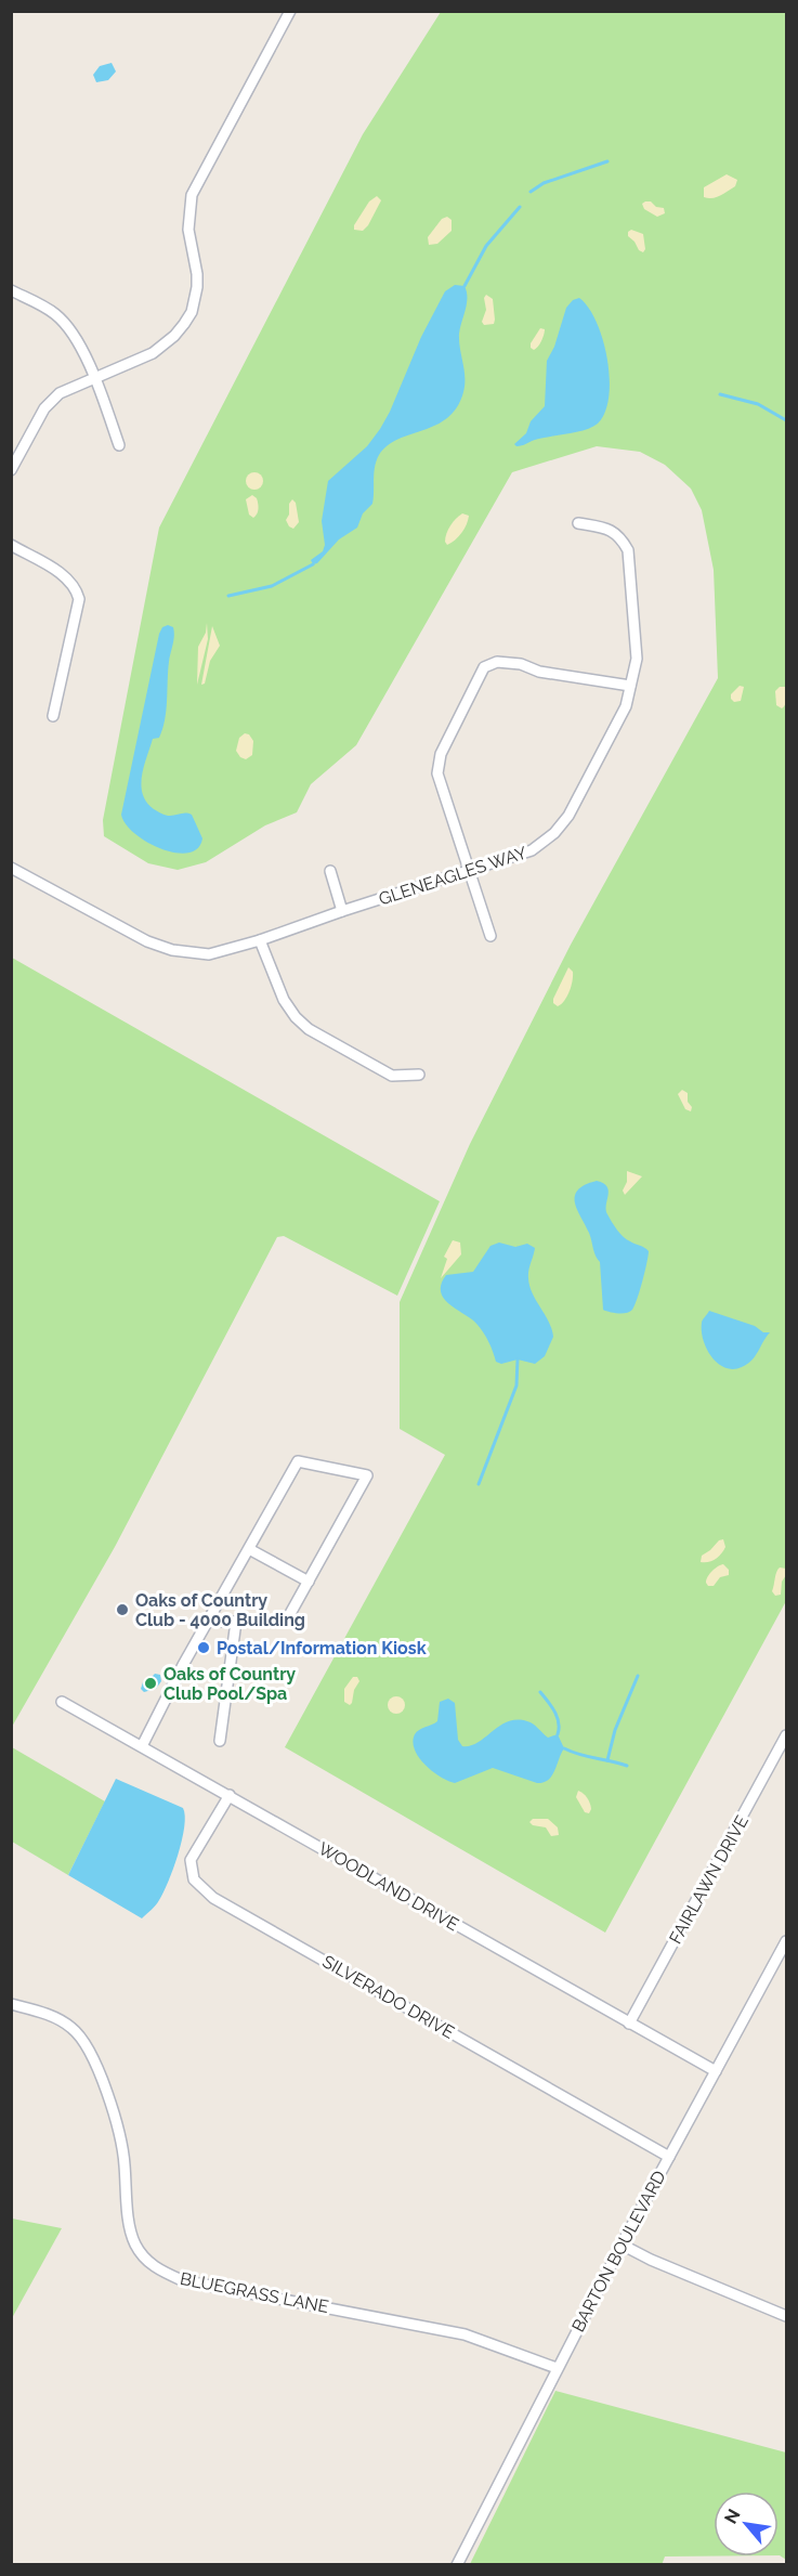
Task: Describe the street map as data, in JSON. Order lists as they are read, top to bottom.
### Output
{
  "streets": {
    "street": [
      "GLENEAGLES WAY",
      "FAIRLAWN DRIVE",
      "WOODLAND DRIVE",
      "SILVERADO DRIVE",
      "BARTON BOULEVARD",
      "BLUEGRASS LANE"
    ]
  },
  "crossings": [
    ["FAIRLAWN DRIVE", "WOODLAND DRIVE"],
    ["WOODLAND DRIVE", "SILVERADO DRIVE"],
    ["WOODLAND DRIVE", "BARTON BOULEVARD"],
    ["SILVERADO DRIVE", "BARTON BOULEVARD"],
    ["BARTON BOULEVARD", "BLUEGRASS LANE"]
  ],
  "places": ["Oaks of Country Club - 4000 Building", "Postal/Information Kiosk", "Oaks of Country Club Pool/Spa"],
  "north": "top left"
}
